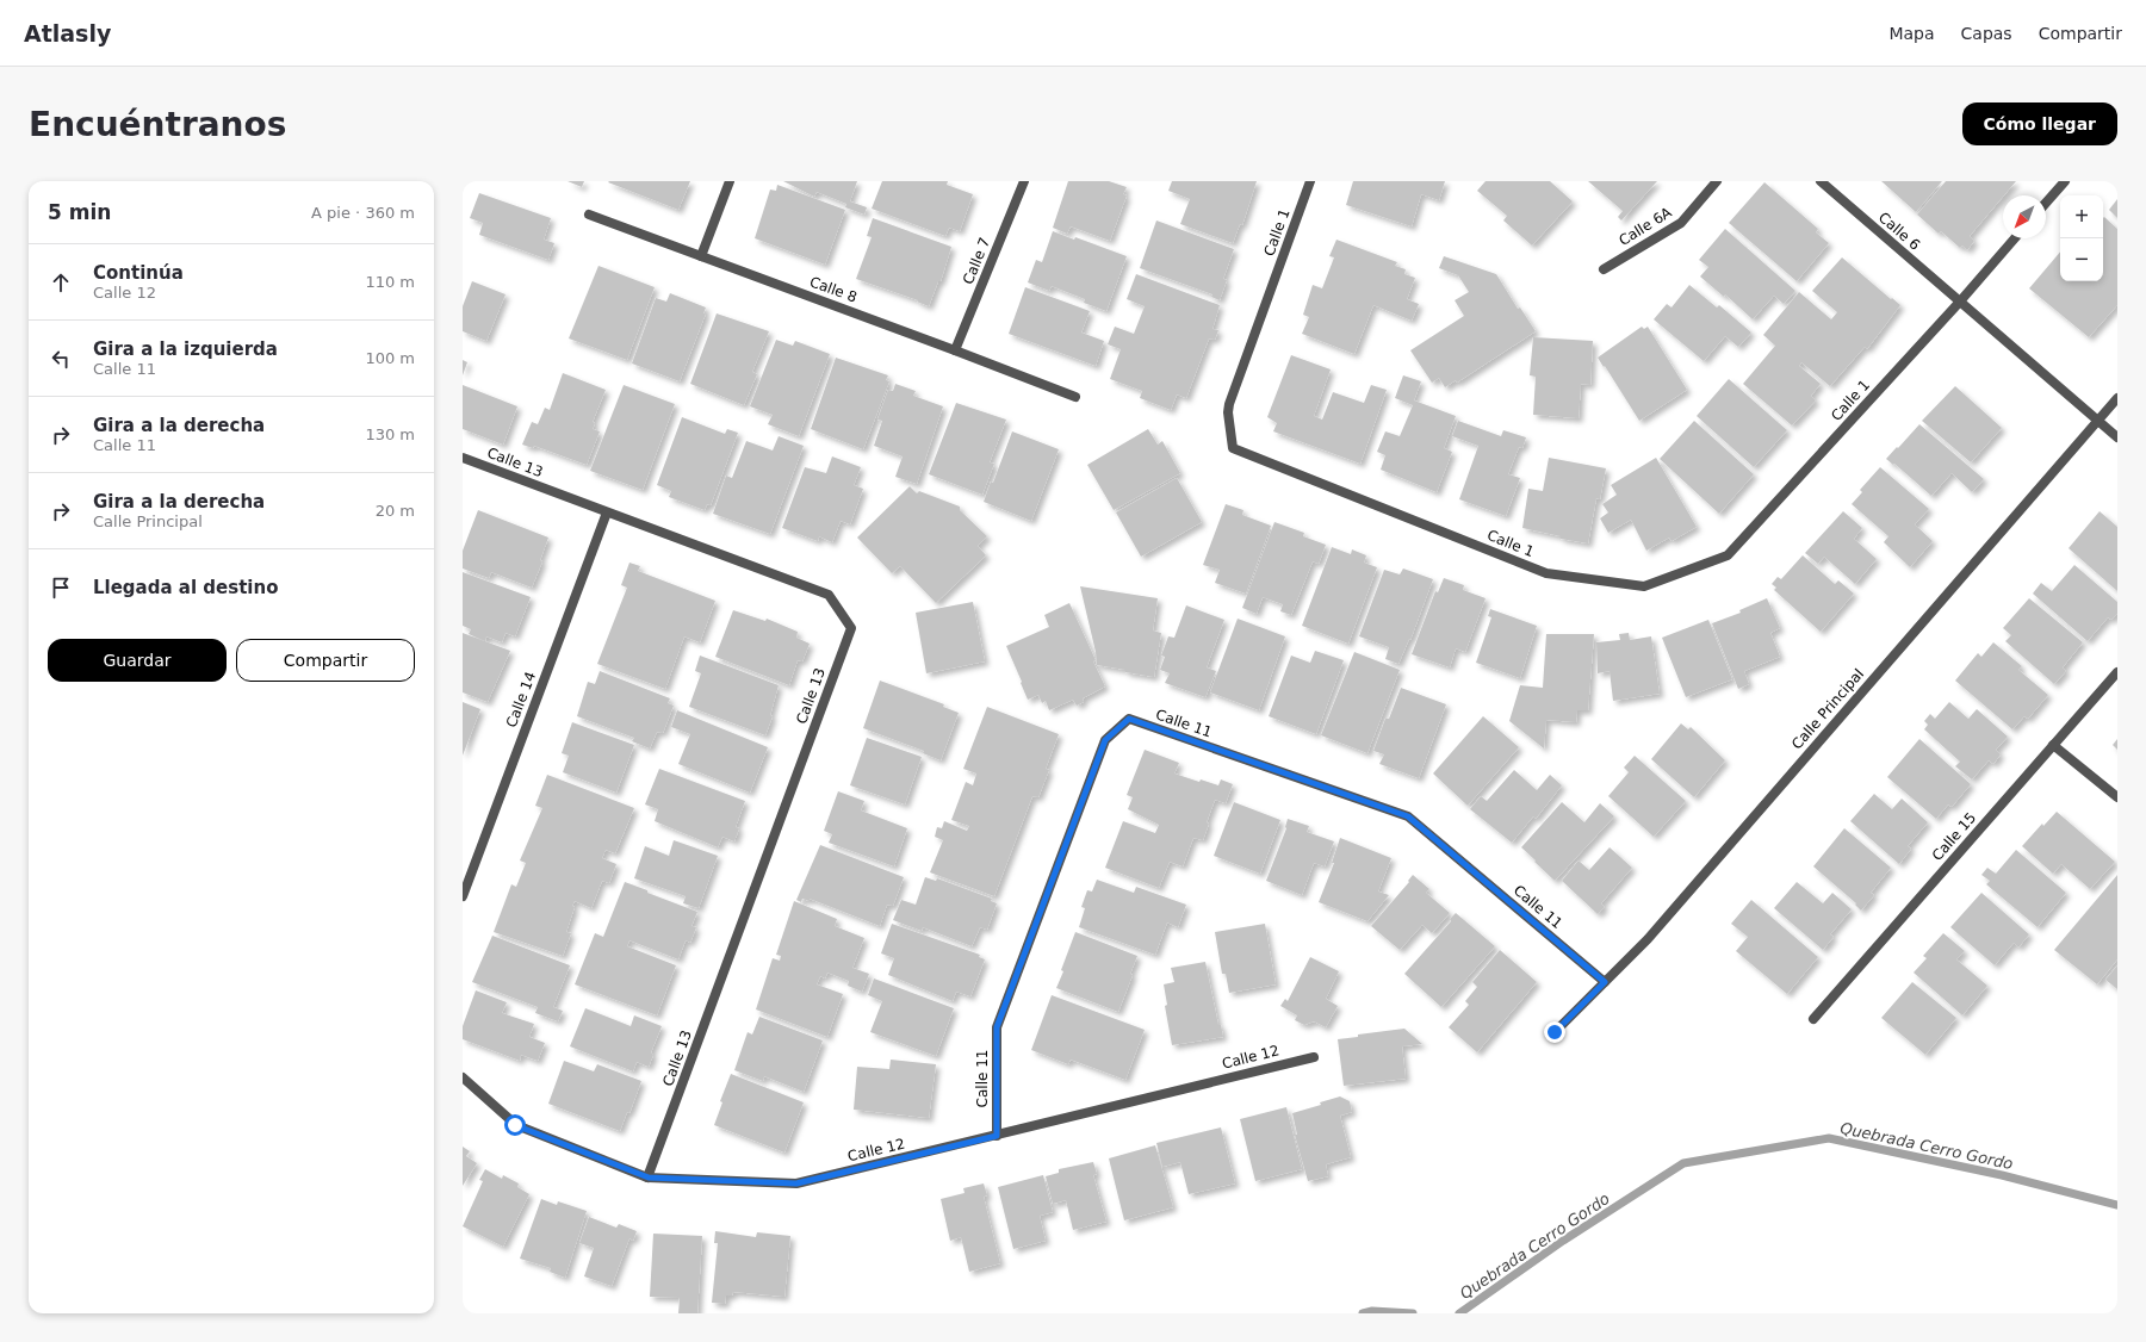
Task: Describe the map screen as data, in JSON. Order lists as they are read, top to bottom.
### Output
{
  "streets": {
    "street": [
      "Calle 6A",
      "Calle 6",
      "Calle 1",
      "Calle 7",
      "Calle 8",
      "Calle 13",
      "Calle 14",
      "Calle Principal",
      "Calle 11",
      "Calle 15",
      "Calle 12"
    ]
  },
  "crossings": [
    ["Calle 6", "Calle 1"],
    ["Calle 7", "Calle 8"],
    ["Calle 13", "Calle 14"],
    ["Calle 13", "Calle 12"],
    ["Calle Principal", "Calle 11"],
    ["Calle 11", "Calle 12"]
  ],
  "water": ["Quebrada Cerro Gordo"],
  "north": "bottom left",
  "page": {
    "header": "Atlasly",
    "nav": ["Mapa", "Capas", "Compartir"],
    "buttons": [
      "Cómo llegar",
      ["Guardar", "Compartir"]
    ],
    "title": "Encuéntranos",
    "heading": ["5 min", "A pie · 360 m"],
    "map_buttons": ["+", "−"],
    "list": [
      ["Continúa", "Calle 12", "110 m"],
      ["Gira a la izquierda", "Calle 11", "100 m"],
      ["Gira a la derecha", "Calle 11", "130 m"],
      ["Gira a la derecha", "Calle Principal", "20 m"],
      "Llegada al destino"
    ]
  }
}
